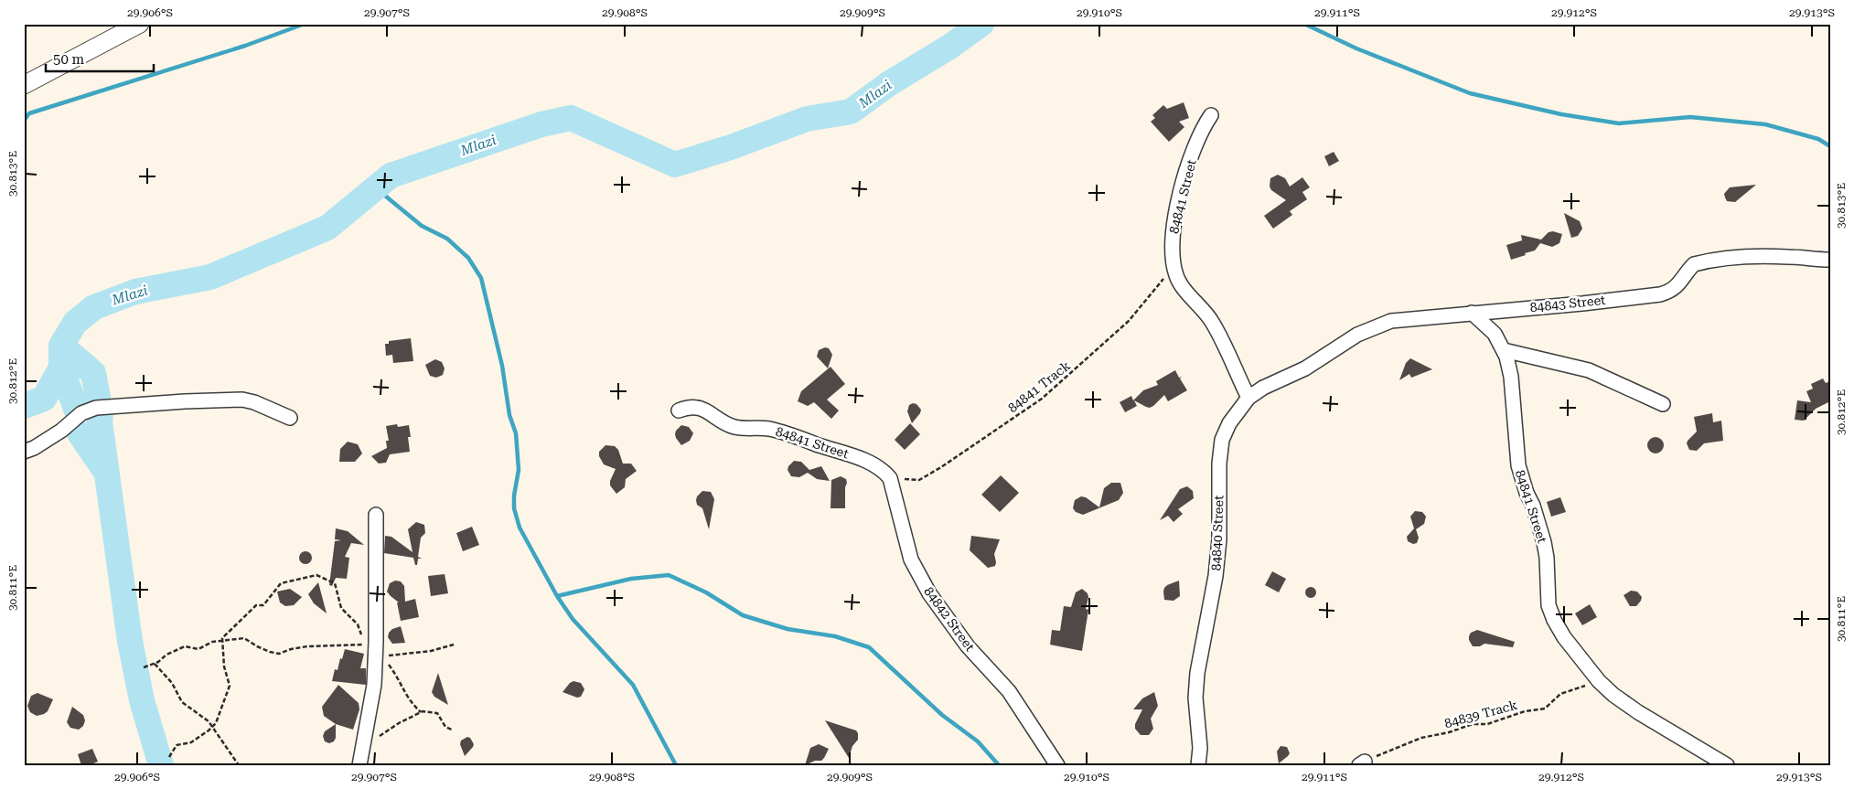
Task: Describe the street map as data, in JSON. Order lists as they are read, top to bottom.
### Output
{
  "streets": {
    "street": [
      "84841 Street",
      "84843 Street",
      "84840 Street",
      "84842 Street"
    ],
    "path": ["84841 Track", "84839 Track"]
  },
  "crossings": [
    ["84841 Street", "84843 Street"],
    ["84841 Street", "84841 Track"],
    ["84841 Street", "84840 Street"],
    ["84841 Street", "84842 Street"],
    ["84841 Street", "84839 Track"],
    ["84843 Street", "84840 Street"],
    ["84841 Track", "84842 Street"]
  ],
  "water": ["Mlazi"],
  "scale_bar": "50 m",
  "coordinates": [
    "29.906°S",
    "29.907°S",
    "29.908°S",
    "29.909°S",
    "29.910°S",
    "29.911°S",
    "29.912°S",
    "29.913°S",
    "30.813°E",
    "30.812°E",
    "30.811°E"
  ]
}
